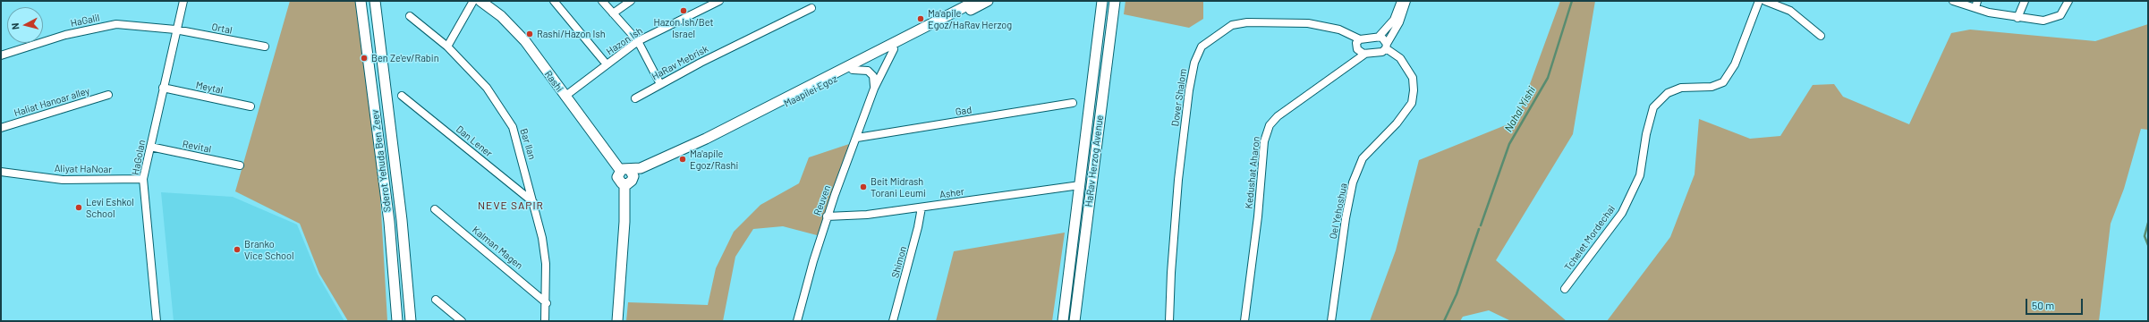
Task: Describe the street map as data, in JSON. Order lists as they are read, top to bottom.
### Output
{
  "streets": {
    "main road": [
      "Rashi",
      "Maapilei Egoz",
      "Sderot Yehuda Ben Zeev",
      "HaRav Herzog Avenue"
    ],
    "street": [
      "HaGalil",
      "Ortal",
      "Hazon Ish",
      "HaRav Mebrisk",
      "Meytal",
      "Dover Shalom",
      "Haliat Hanoar alley",
      "Gad",
      "Dan Lener",
      "Bar Ilan",
      "Revital",
      "HaGolan",
      "Aliyat HaNoar",
      "Kedushat Aharon",
      "Asher",
      "Reuven",
      "Oel Yehoshua",
      "Tchelet Mordechai",
      "Kalman Magen",
      "Shimon"
    ]
  },
  "crossings": [
    ["HaGalil", "Ortal"],
    ["HaGalil", "HaGolan"],
    ["Ortal", "HaGolan"],
    ["Hazon Ish", "Rashi"],
    ["Rashi", "Maapilei Egoz"],
    ["Meytal", "HaGolan"],
    ["Maapilei Egoz", "Reuven"],
    ["Gad", "Reuven"],
    ["Dan Lener", "Bar Ilan"],
    ["Bar Ilan", "Kalman Magen"],
    ["Revital", "HaGolan"],
    ["HaGolan", "Aliyat HaNoar"],
    ["HaRav Herzog Avenue", "Asher"],
    ["Asher", "Reuven"],
    ["Asher", "Shimon"]
  ],
  "districts": ["NEVE SAPIR"],
  "water": ["Nahal Yishi"],
  "places": [
    "Hazon Ish/Bet Israel",
    "Ma'apile Egoz/HaRav Herzog",
    "Rashi/Hazon Ish",
    "Ben Ze'ev/Rabin",
    "Ma'apile Egoz/Rashi",
    "Beit Midrash Torani Leumi",
    "Levi Eshkol School",
    "Branko Vice School"
  ],
  "scale_bar": "50 m",
  "north": "left"
}
